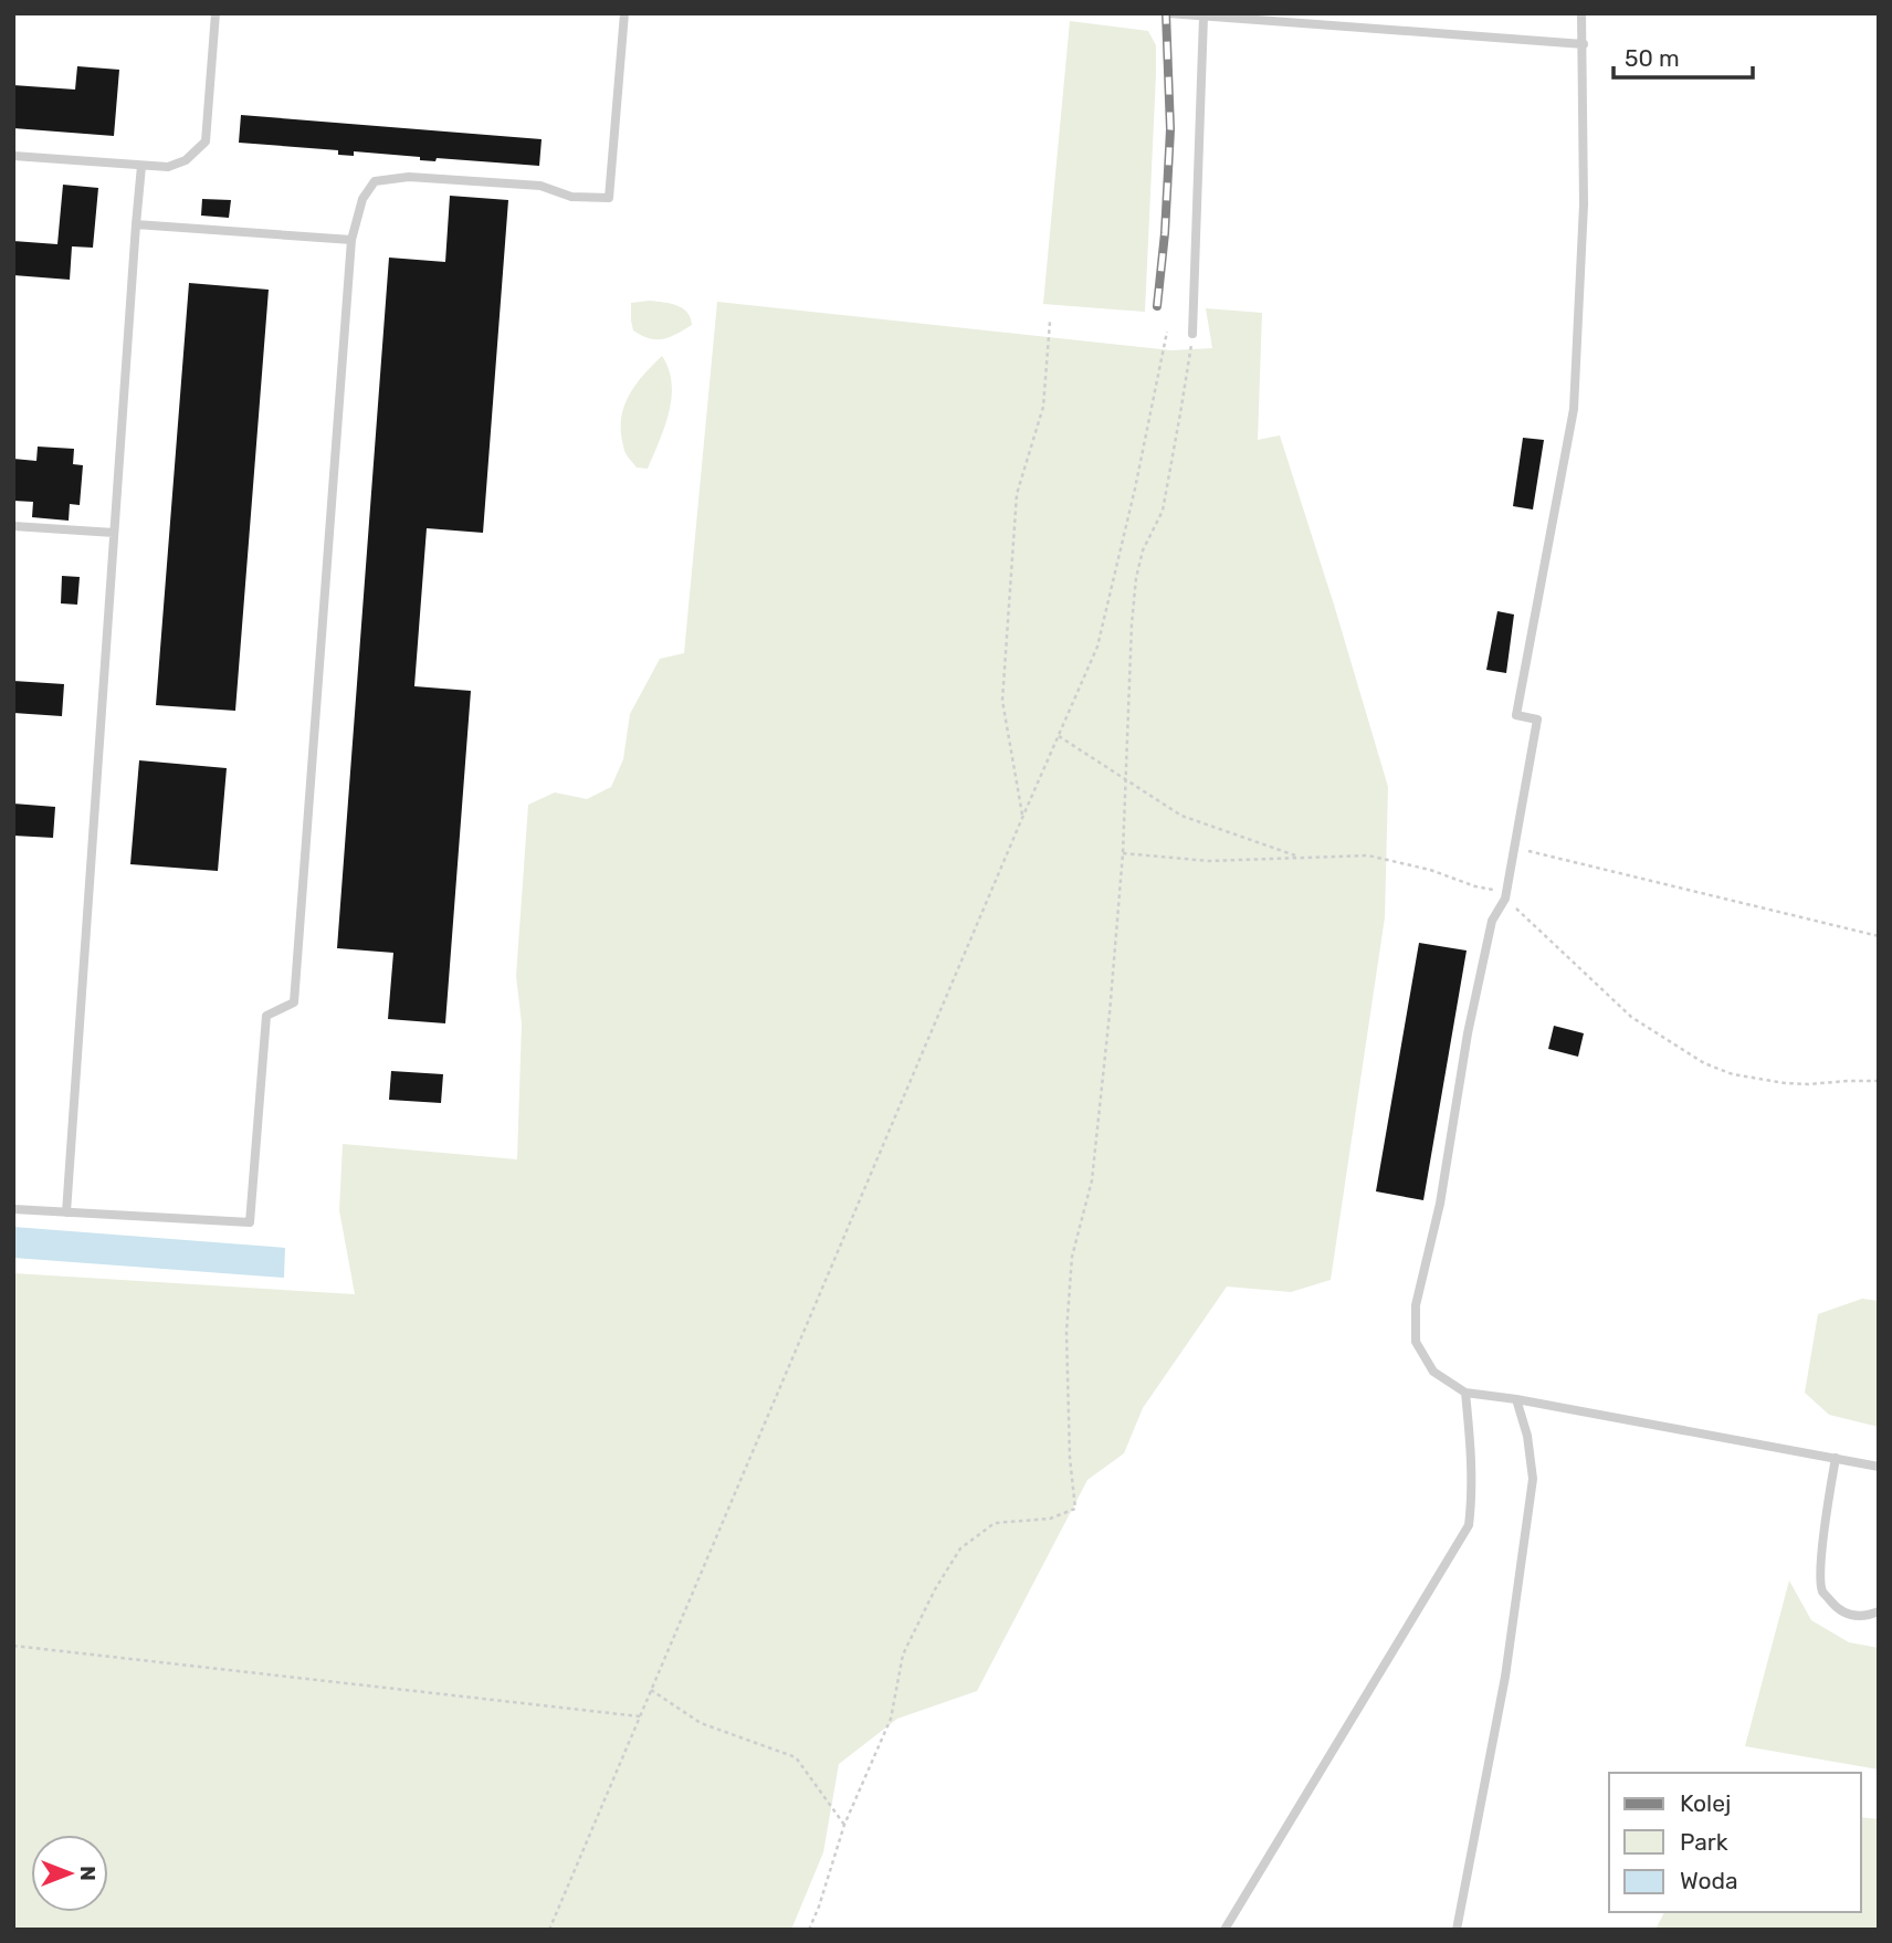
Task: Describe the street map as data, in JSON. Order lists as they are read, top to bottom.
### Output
{
  "legend": ["Kolej", "Park", "Woda"],
  "scale_bar": "50 m",
  "north": "right"
}
